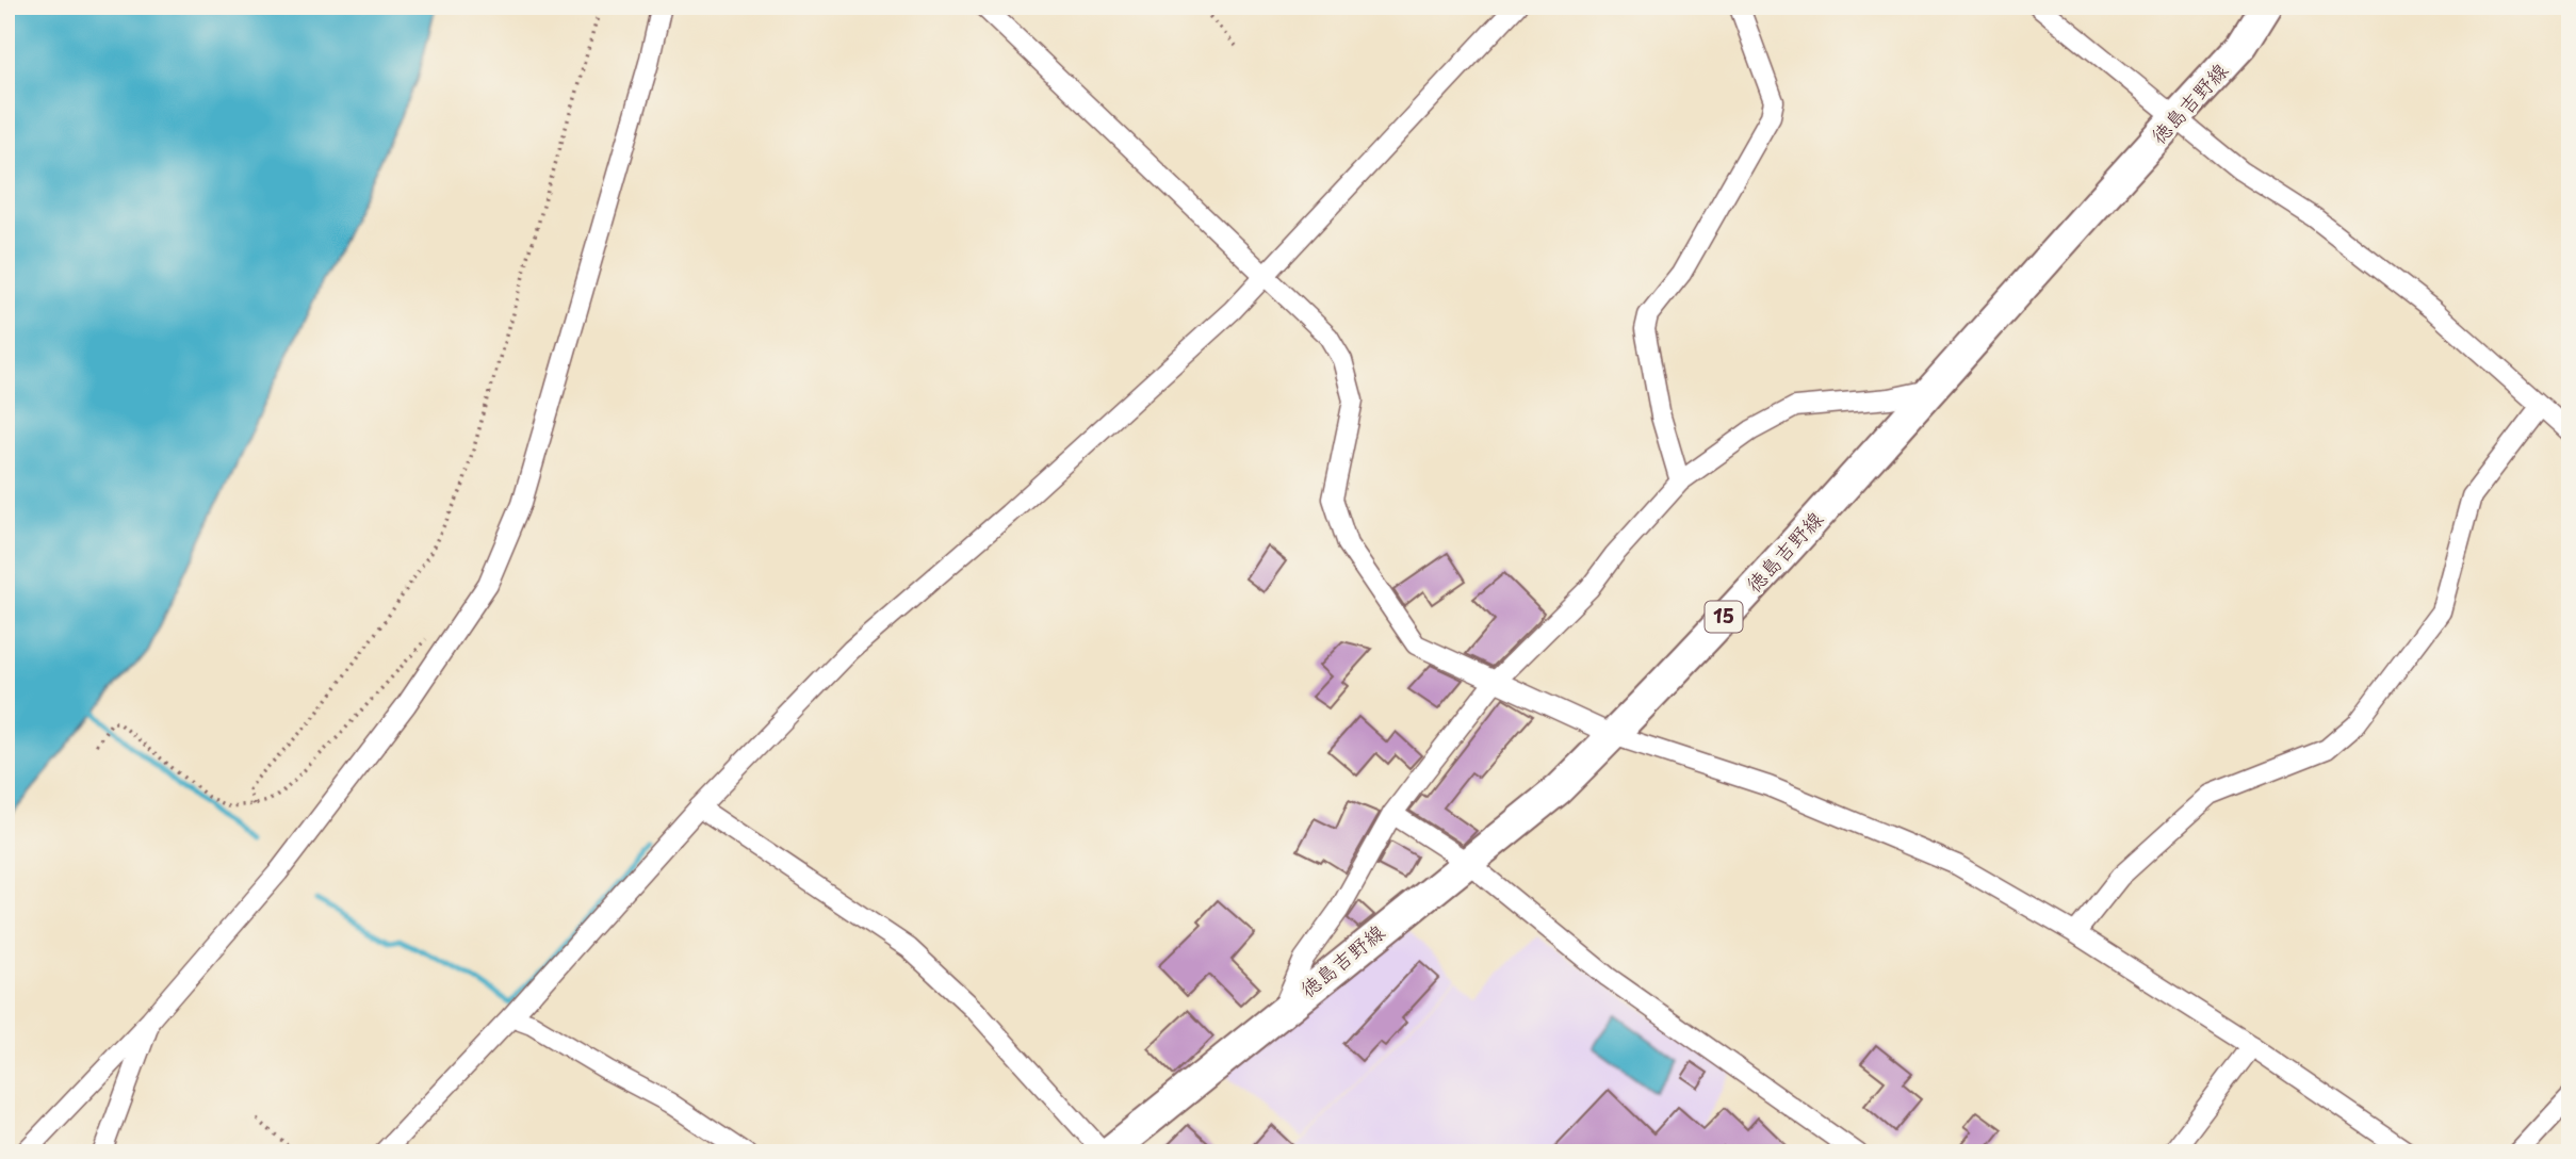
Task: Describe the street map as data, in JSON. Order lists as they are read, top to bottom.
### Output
{
  "streets": {
    "main road": ["徳島吉野線", "15"]
  }
}
